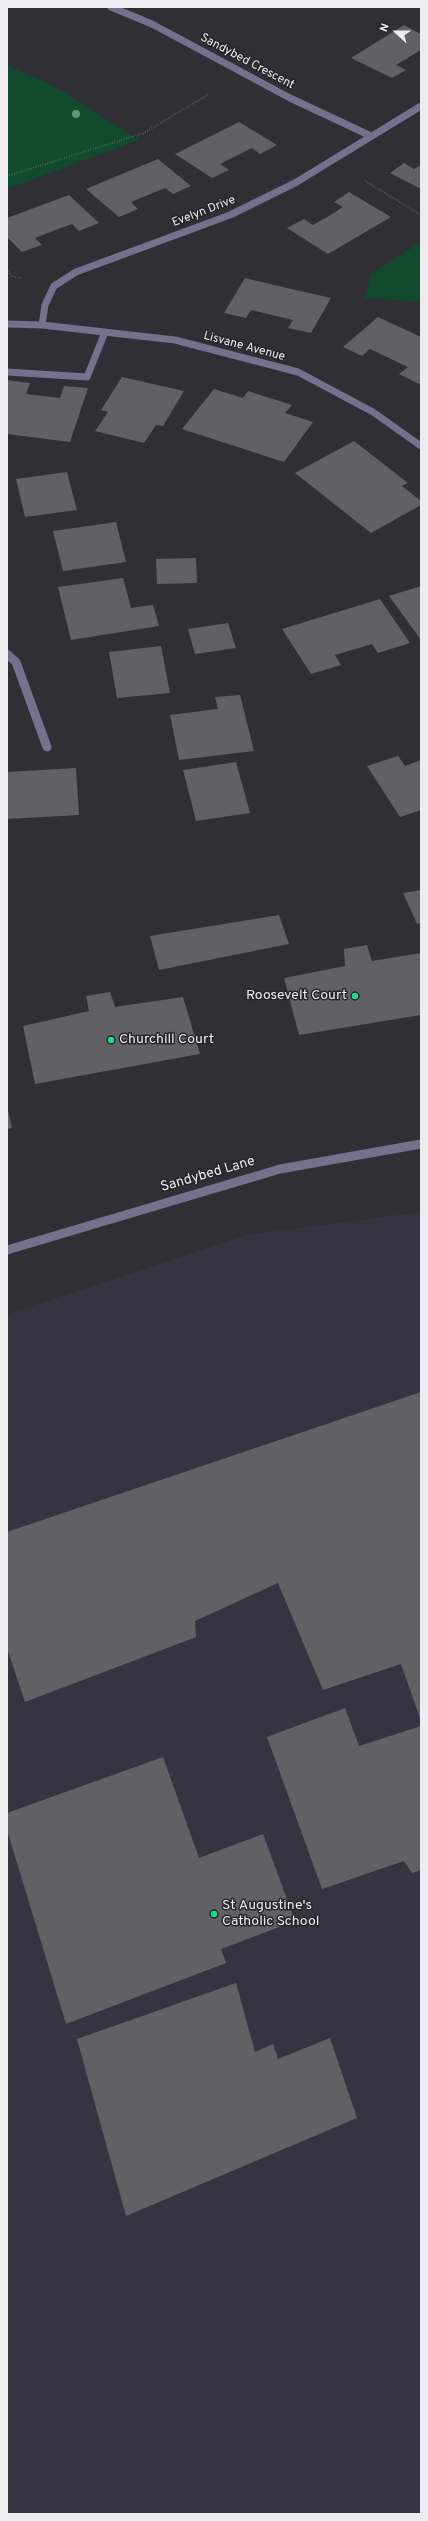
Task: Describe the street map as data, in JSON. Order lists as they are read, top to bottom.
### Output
{
  "streets": {
    "street": [
      "Sandybed Crescent",
      "Evelyn Drive",
      "Lisvane Avenue",
      "Sandybed Lane"
    ]
  },
  "crossings": [
    ["Sandybed Crescent", "Evelyn Drive"],
    ["Evelyn Drive", "Lisvane Avenue"]
  ],
  "places": ["Roosevelt Court", "Churchill Court", "St Augustine's Catholic School"],
  "north": "left"
}
